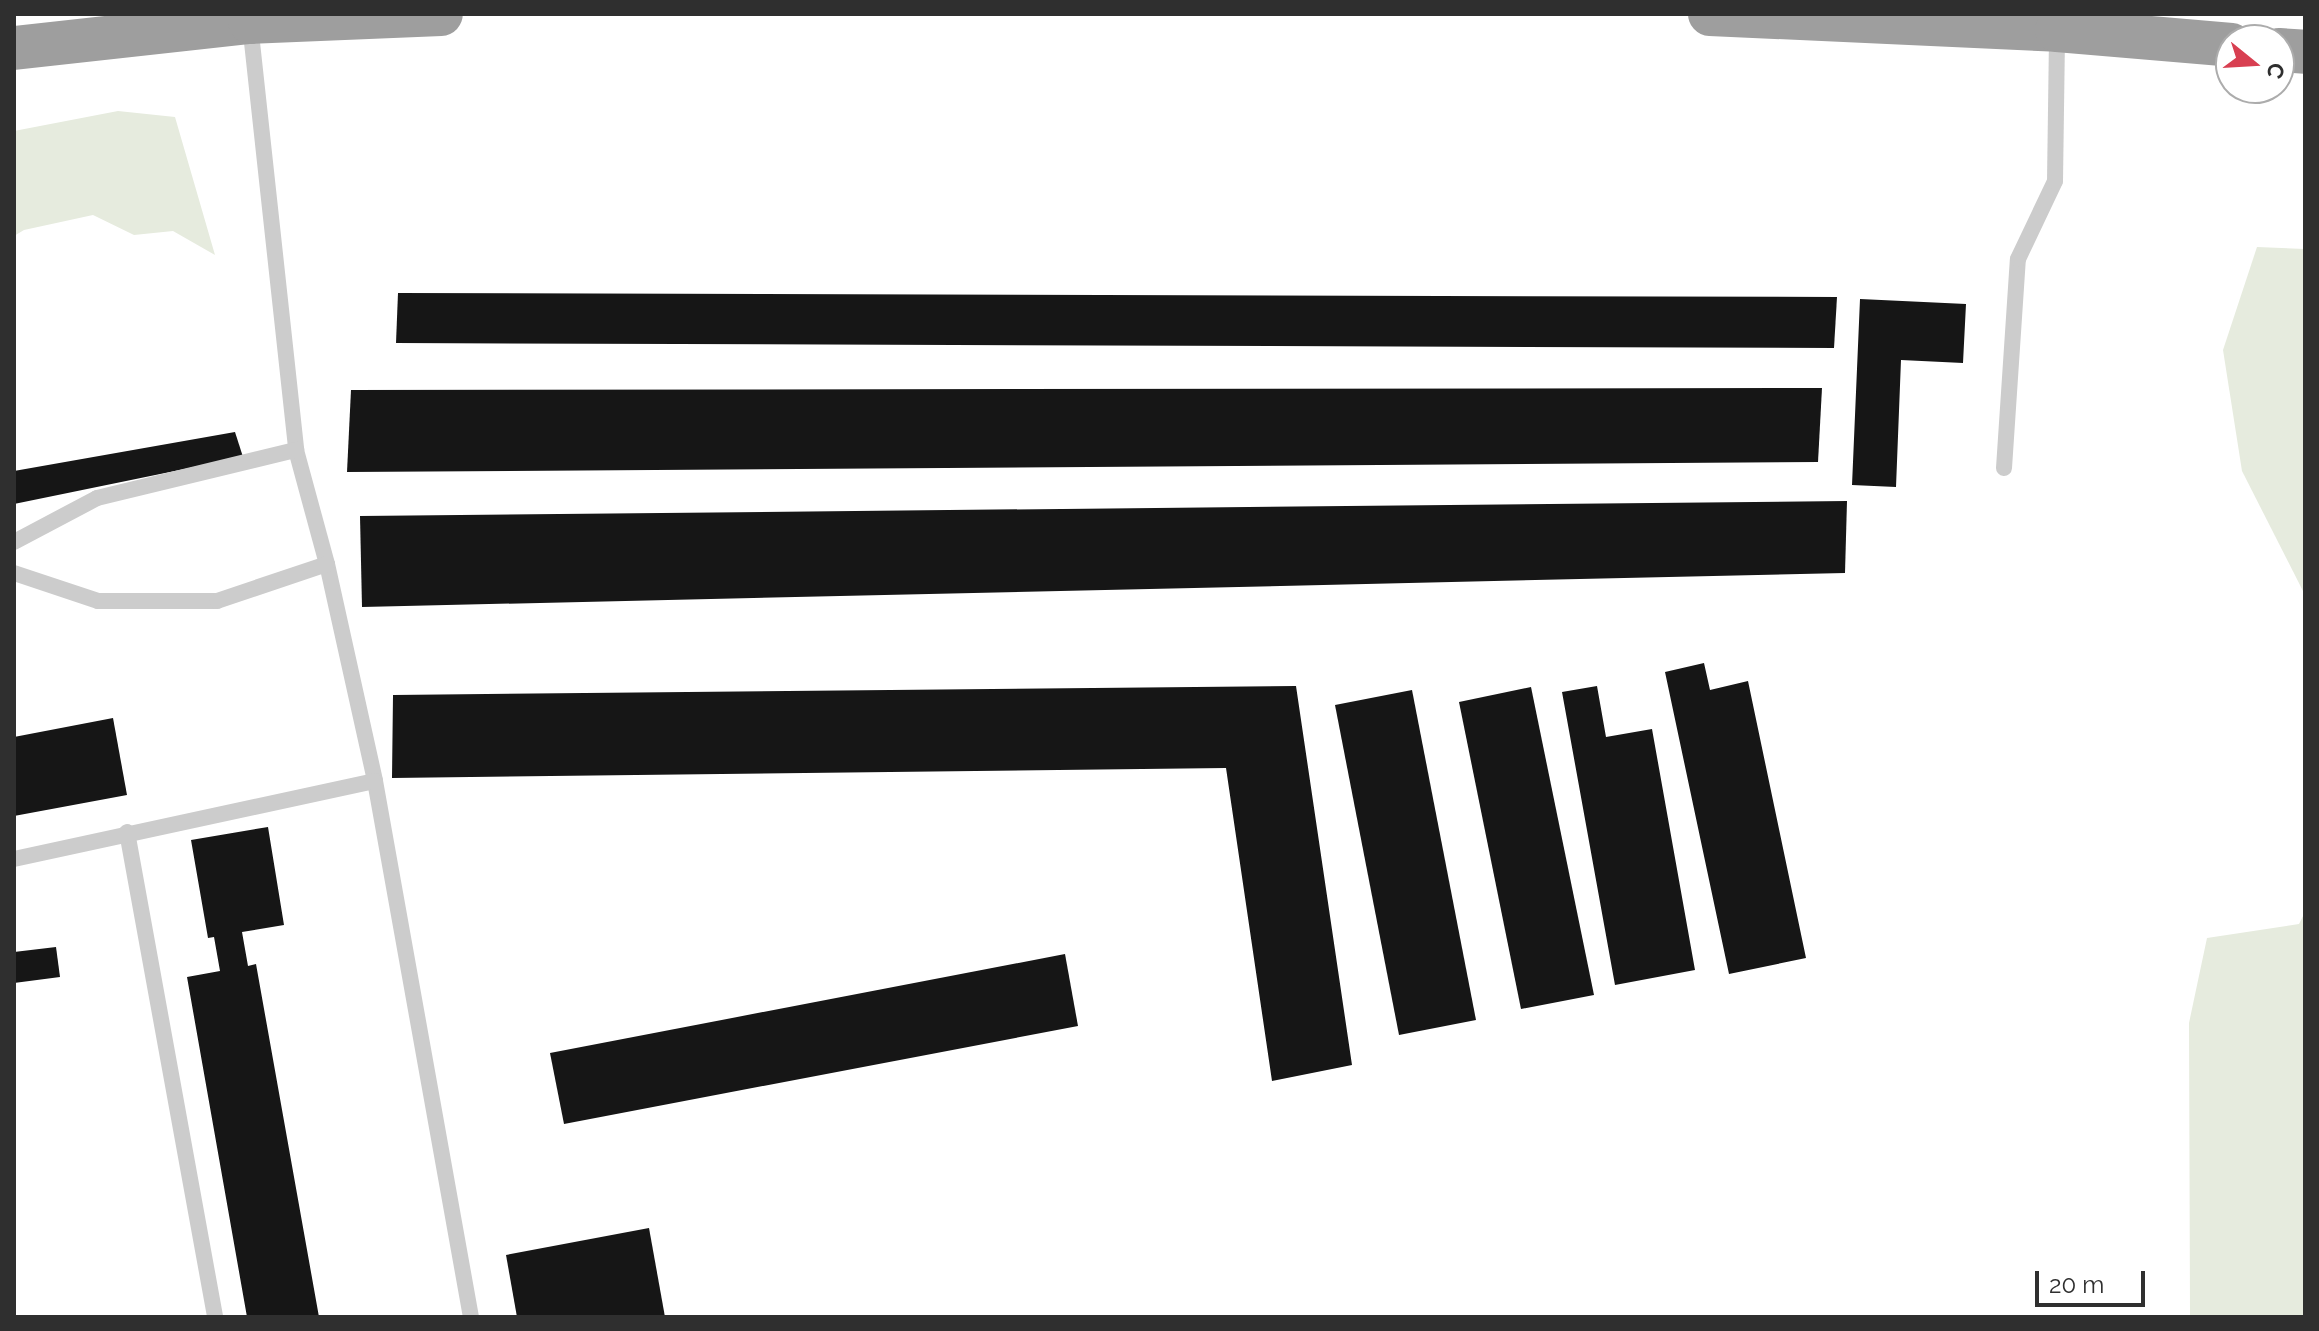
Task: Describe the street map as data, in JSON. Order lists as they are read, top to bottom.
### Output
{
  "scale_bar": "20 m",
  "north": "right"
}
